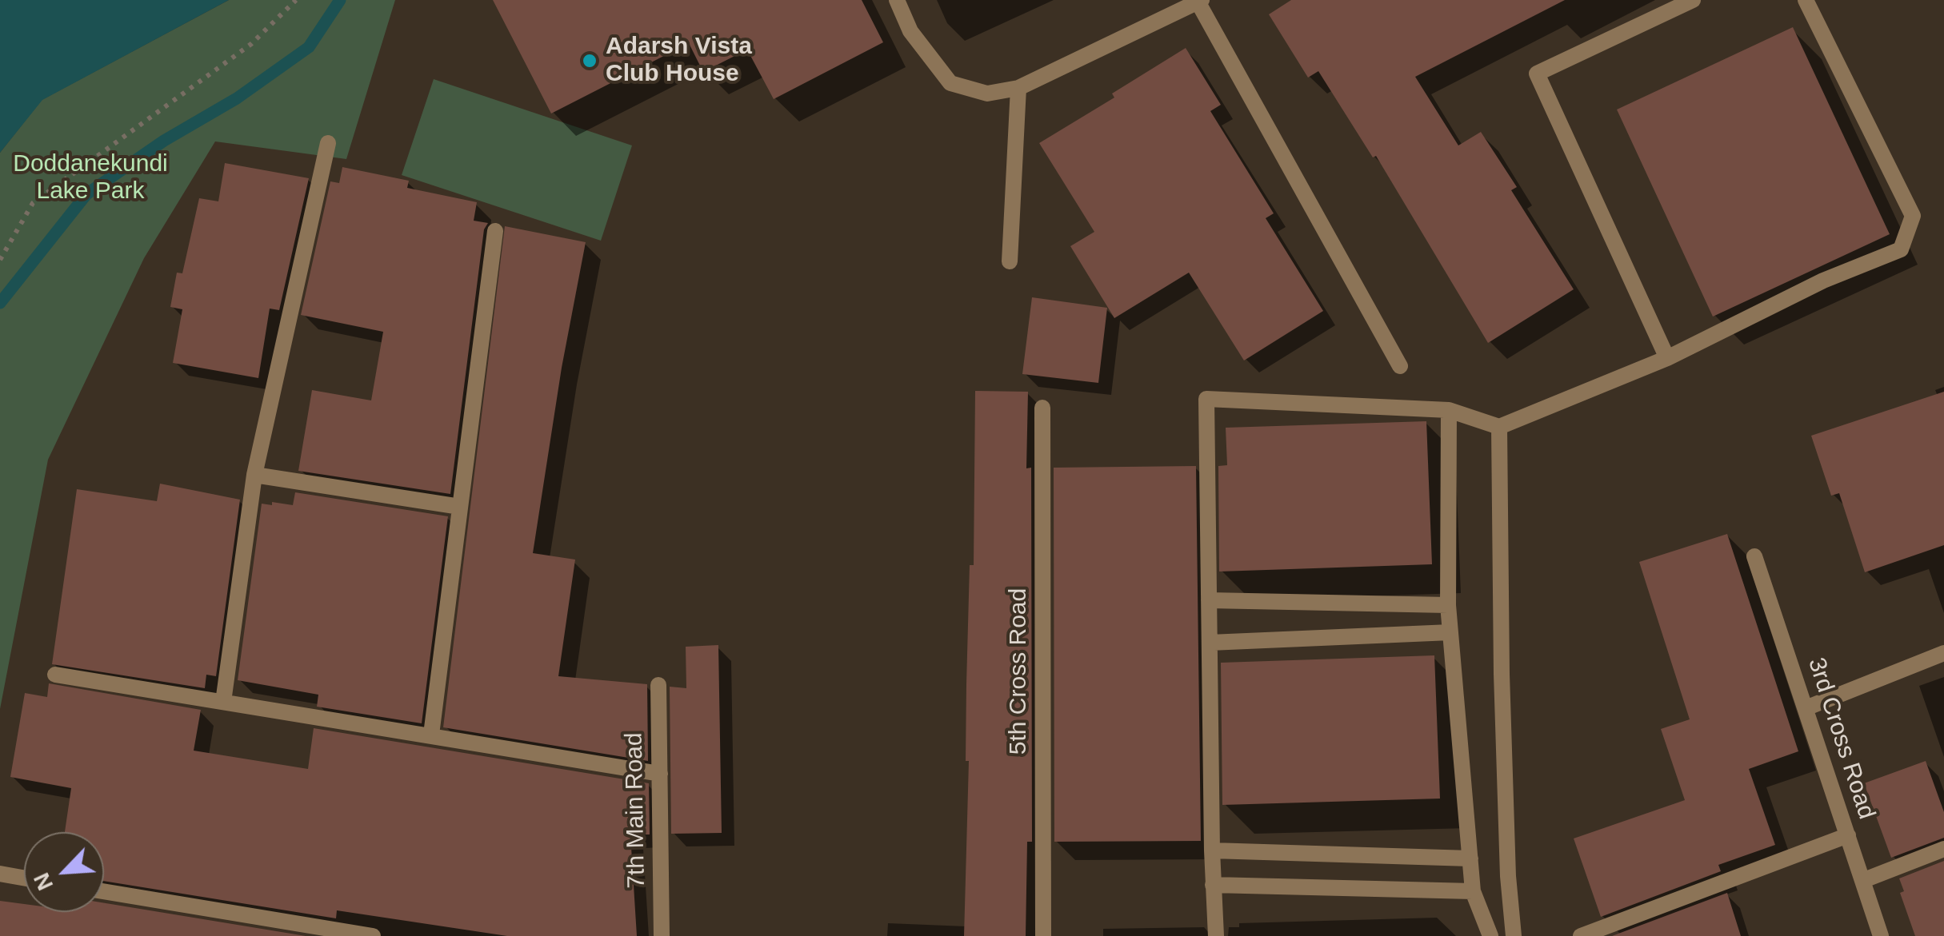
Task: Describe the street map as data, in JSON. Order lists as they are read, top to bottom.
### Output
{
  "streets": {
    "street": ["5th Cross Road", "3rd Cross Road", "7th Main Road"]
  },
  "parks": ["Doddanekundi Lake Park"],
  "places": ["Adarsh Vista Club House"],
  "north": "bottom left"
}
